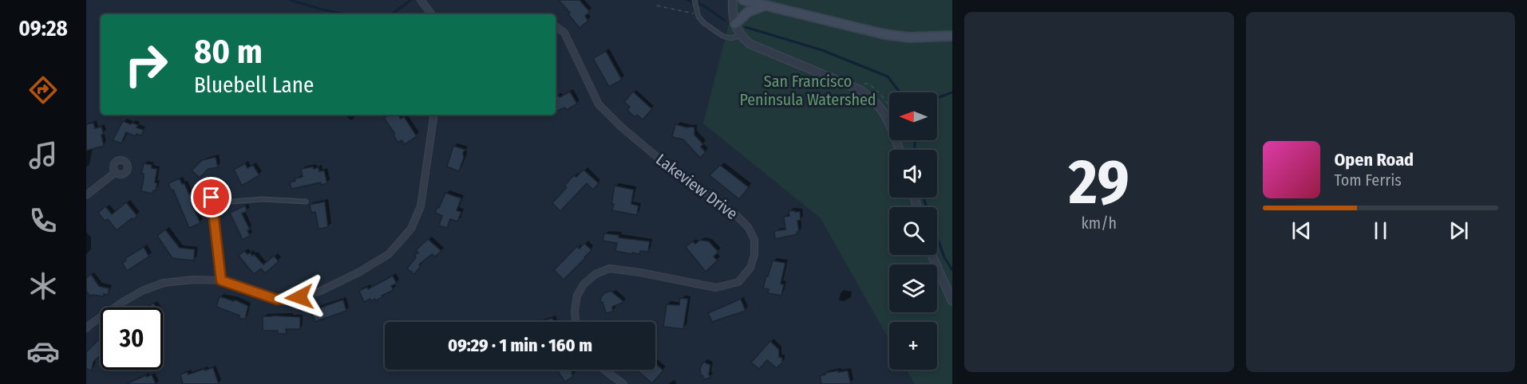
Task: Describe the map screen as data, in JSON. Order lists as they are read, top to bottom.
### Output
{
  "streets": {
    "street": ["Lakeview Drive"]
  },
  "parks": ["San Francisco Peninsula Watershed"],
  "north": "left",
  "page": {
    "tabs": "09:28",
    "tile": ["29", "km/h"],
    "turn": ["80 m", "Bluebell Lane"],
    "map_buttons": "+",
    "song": ["Open Road", "Tom Ferris"],
    "limit": "30",
    "trip": "09:29 · 1 min · 160 m"
  }
}
